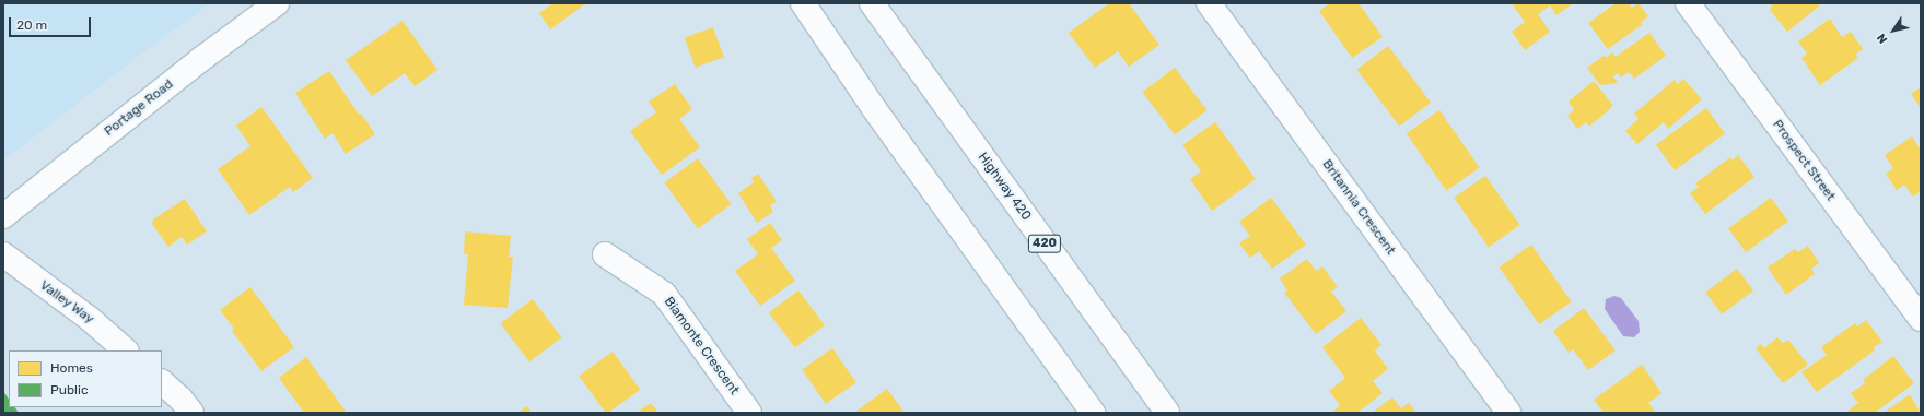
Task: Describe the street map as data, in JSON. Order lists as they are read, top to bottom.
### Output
{
  "streets": {
    "main road": [
      "Portage Road",
      "Prospect Street",
      "Highway 420",
      "Britannia Crescent",
      "420",
      "Valley Way",
      "Biamonte Crescent"
    ]
  },
  "legend": ["Homes", "Public"],
  "scale_bar": "20 m",
  "north": "bottom left"
}
